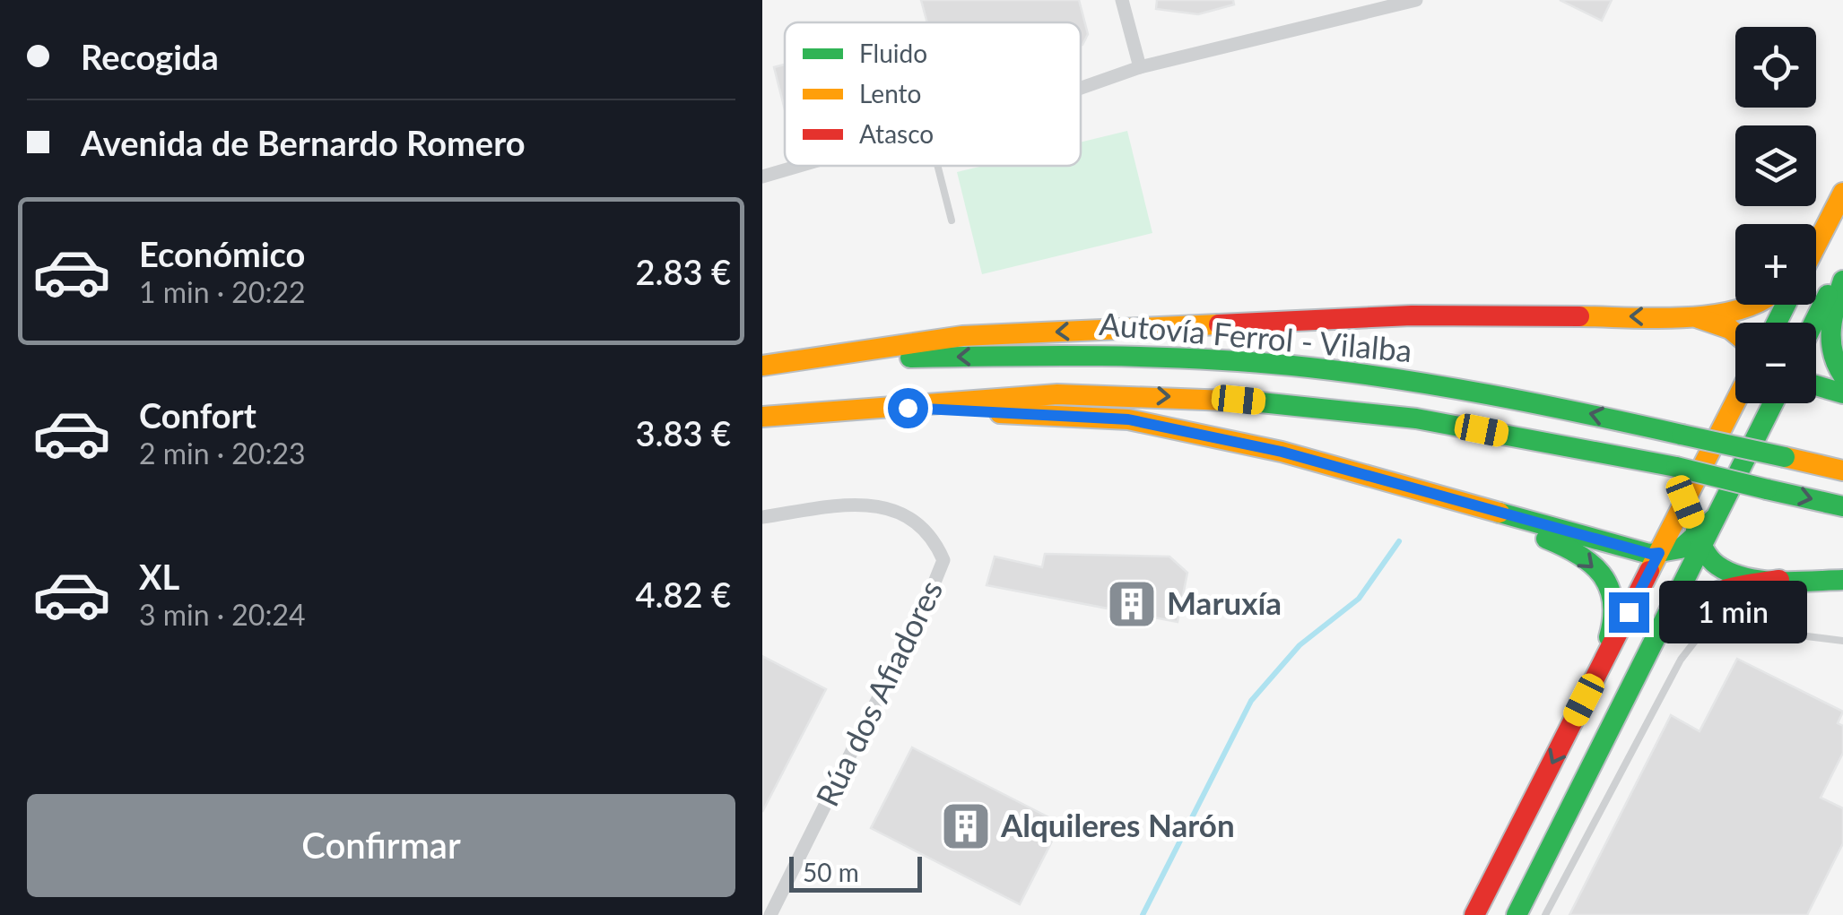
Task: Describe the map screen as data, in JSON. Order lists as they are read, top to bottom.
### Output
{
  "streets": {
    "highway": ["Autovía Ferrol - Vilalba"],
    "street": ["Rúa dos Afiadores"]
  },
  "places": {
    "building": ["Maruxía", "Alquileres Narón"]
  },
  "legend": ["Fluido", "Lento", "Atasco"],
  "scale_bar": "50 m",
  "page": {
    "banner": ["Recogida", "Avenida de Bernardo Romero"],
    "map_buttons": ["+", "−"],
    "list": [
      {
        "name": "Económico",
        "note": "1 min · 20:22",
        "value": "2.83 €"
      },
      {
        "name": "Confort",
        "note": "2 min · 20:23",
        "value": "3.83 €"
      },
      {
        "name": "XL",
        "note": "3 min · 20:24",
        "value": "4.82 €"
      }
    ],
    "bubble": "1 min",
    "buttons": "Confirmar",
    "scale": "50 m"
  }
}
